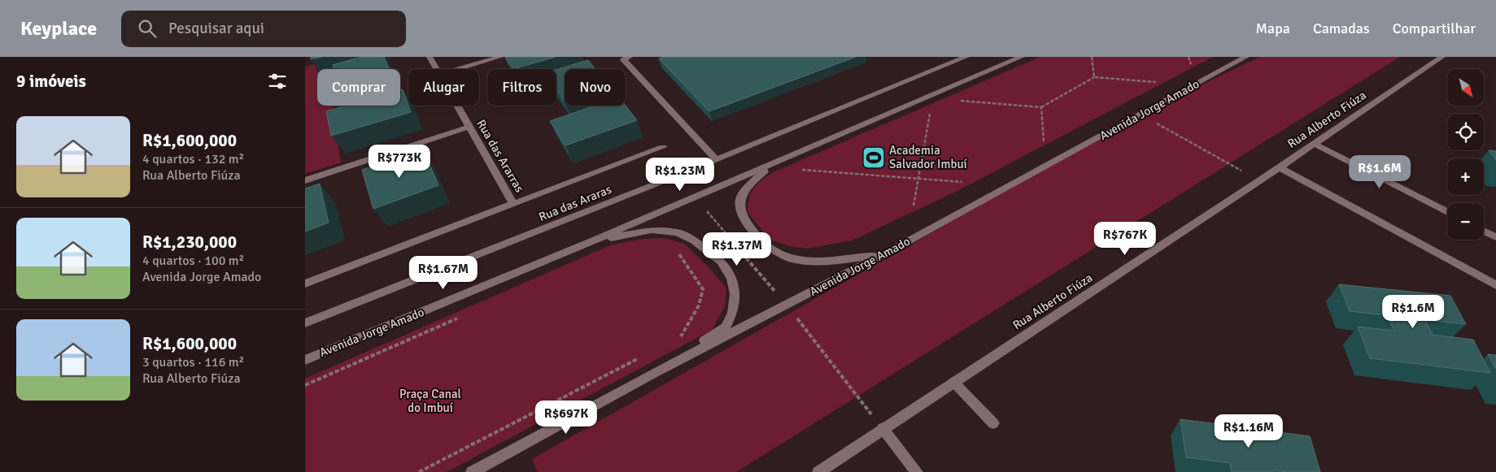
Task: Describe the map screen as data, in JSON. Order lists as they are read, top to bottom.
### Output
{
  "streets": {
    "street": [
      "Avenida Jorge Amado",
      "Rua Alberto Fiúza",
      "Rua das Ararras",
      "Rua das Araras"
    ]
  },
  "parks": ["Praça Canal do Imbuí"],
  "places": {
    "sports": ["Academia Salvador Imbuí"]
  },
  "north": "bottom right",
  "page": {
    "header": "Keyplace",
    "search": "Pesquisar aqui",
    "nav": ["Mapa", "Camadas", "Compartilhar"],
    "heading": "9 imóveis",
    "map_buttons": ["+", "−"],
    "chip": [
      "Comprar",
      "Alugar",
      "Filtros",
      "Novo"
    ],
    "list": [
      {
        "name": "R$1,600,000",
        "note": "4 quartos · 132 m² · Rua Alberto Fiúza"
      },
      {
        "name": "R$1,230,000",
        "note": "4 quartos · 100 m² · Avenida Jorge Amado"
      },
      {
        "name": "R$1,600,000",
        "note": "3 quartos · 116 m² · Rua Alberto Fiúza"
      }
    ],
    "price": [
      "R$773K",
      "R$1.6M",
      "R$1.23M",
      "R$767K",
      "R$1.37M",
      "R$1.67M",
      "R$1.6M",
      "R$697K",
      "R$1.16M"
    ]
  }
}
